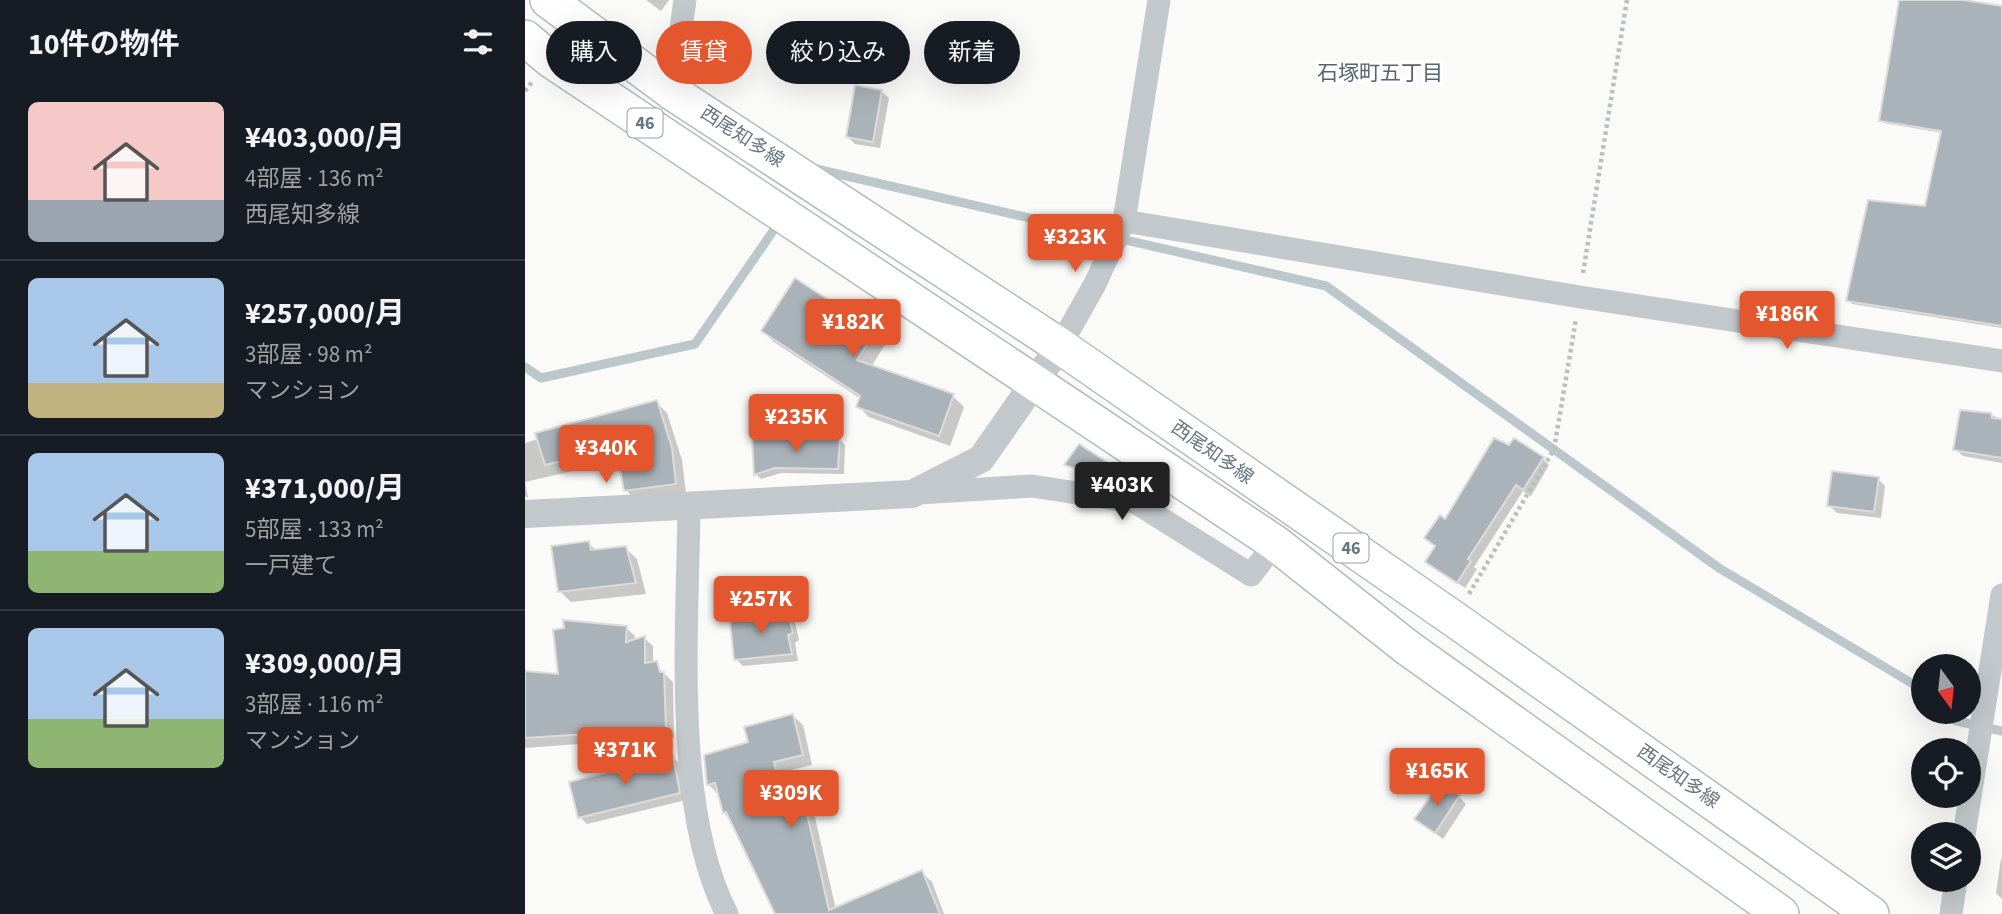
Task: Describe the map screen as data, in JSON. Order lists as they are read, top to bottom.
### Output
{
  "streets": {
    "main road": ["46", "西尾知多線"]
  },
  "districts": ["石塚町五丁目"],
  "north": "bottom",
  "page": {
    "heading": "10件の物件",
    "chip": [
      "購入",
      "賃貸",
      "絞り込み",
      "新着"
    ],
    "list": [
      {
        "name": "¥403,000/月",
        "note": "4部屋 · 136 m² · 西尾知多線"
      },
      {
        "name": "¥257,000/月",
        "note": "3部屋 · 98 m² · マンション"
      },
      {
        "name": "¥371,000/月",
        "note": "5部屋 · 133 m² · 一戸建て"
      },
      {
        "name": "¥309,000/月",
        "note": "3部屋 · 116 m² · マンション"
      }
    ],
    "price": [
      "¥323K",
      "¥186K",
      "¥182K",
      "¥235K",
      "¥340K",
      "¥403K",
      "¥257K",
      "¥371K",
      "¥165K",
      "¥309K"
    ]
  }
}
